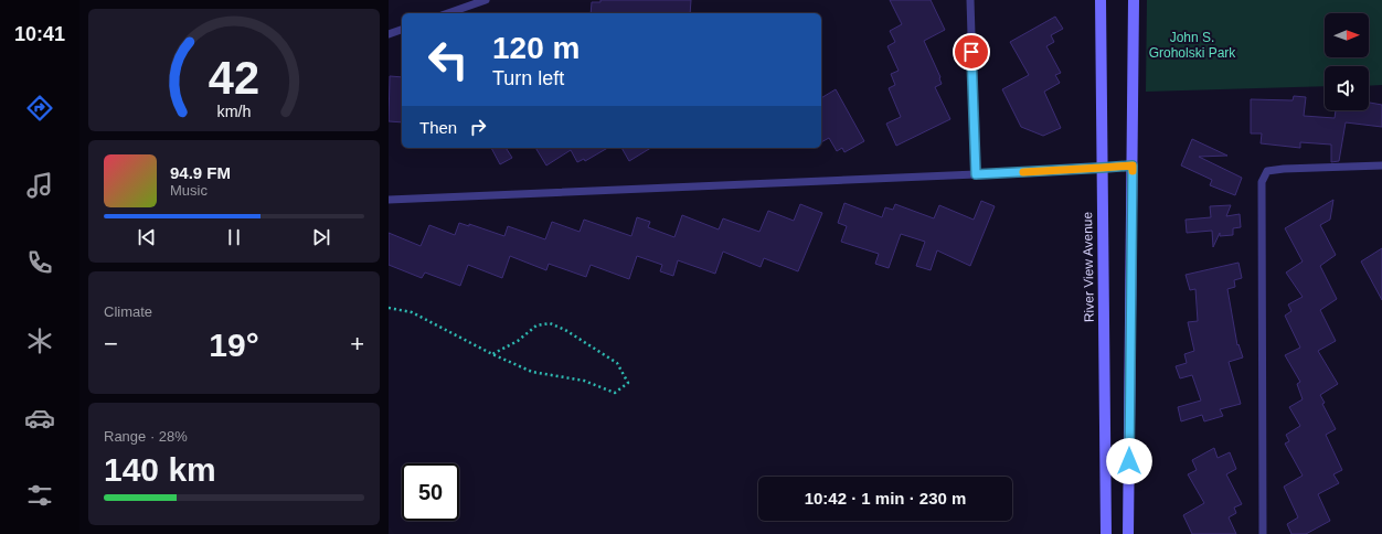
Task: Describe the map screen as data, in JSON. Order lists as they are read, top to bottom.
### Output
{
  "streets": {
    "main road": ["River View Avenue"]
  },
  "parks": ["John S. Groholski Park"],
  "north": "right",
  "page": {
    "tabs": "10:41",
    "turn": ["120 m", "Turn left"],
    "then": "Then",
    "song": ["94.9 FM", "Music"],
    "tile": [
      "Climate",
      ["Range · 28%", "140 km"]
    ],
    "heat": ["−", "19°", "+"],
    "limit": "50",
    "trip": "10:42 · 1 min · 230 m",
    "gauge": ["42", "km/h"]
  }
}
